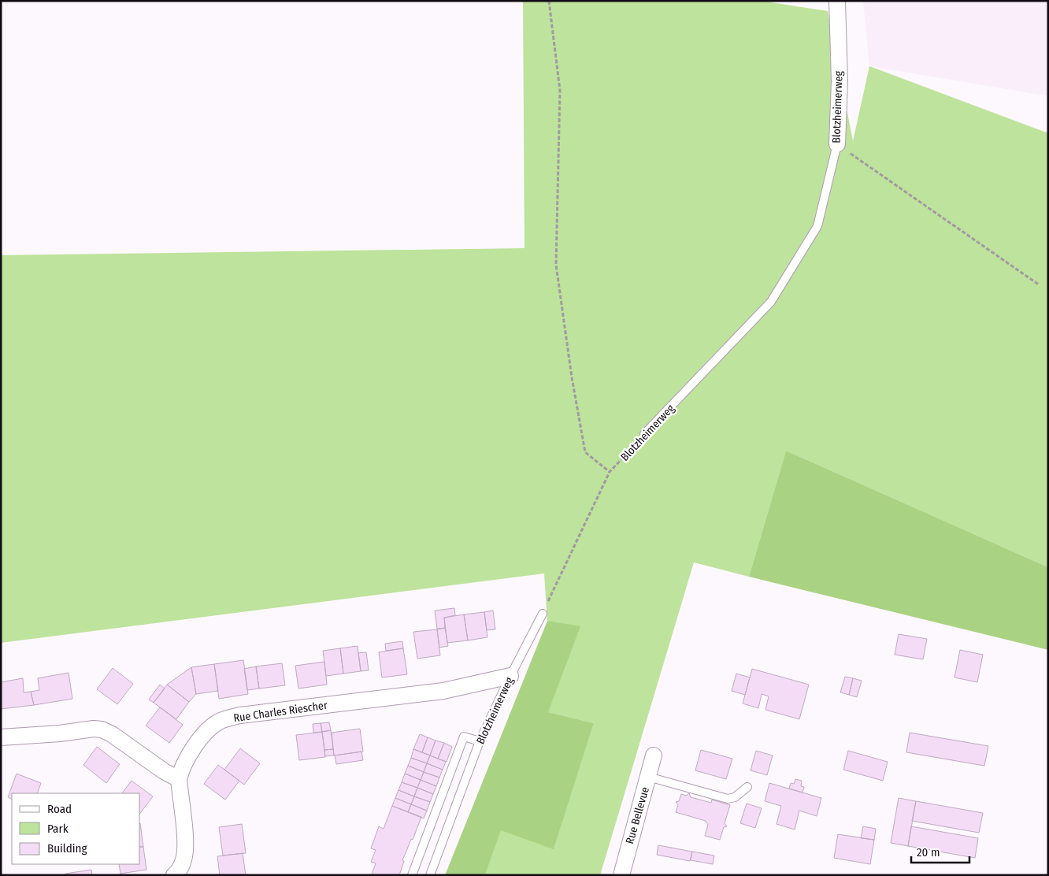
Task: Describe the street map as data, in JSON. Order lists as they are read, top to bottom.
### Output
{
  "streets": {
    "street": ["Blotzheimerweg", "Rue Charles Riescher", "Rue Bellevue"]
  },
  "crossings": [
    ["Blotzheimerweg", "Rue Charles Riescher"]
  ],
  "legend": ["Road", "Park", "Building"],
  "scale_bar": "20 m"
}
